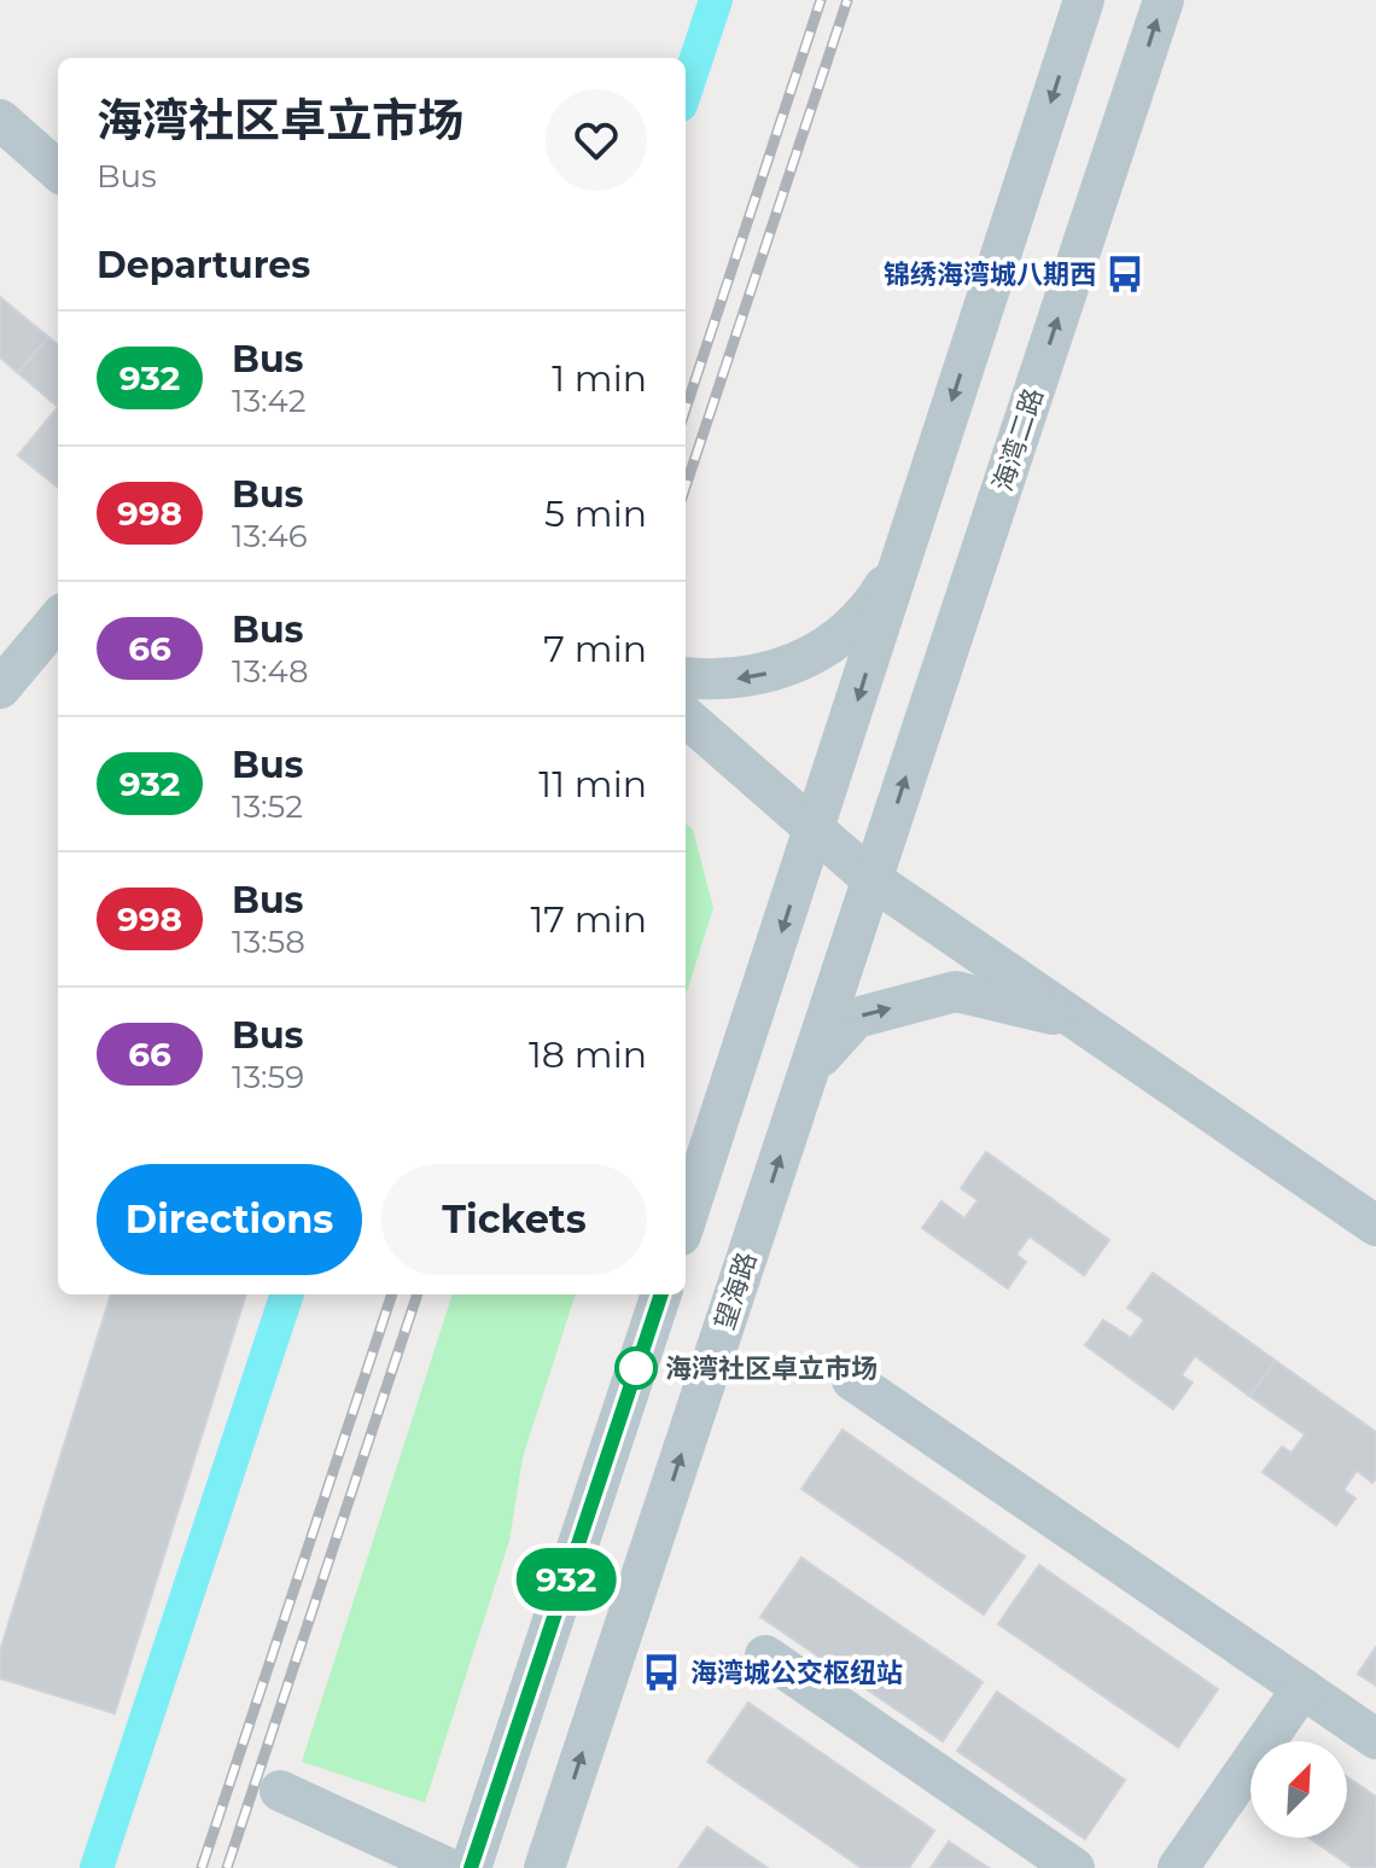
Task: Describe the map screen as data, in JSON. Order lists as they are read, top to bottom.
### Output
{
  "streets": {
    "street": ["海湾二路", "望海路"]
  },
  "crossings": [
    ["海湾二路", "望海路"]
  ],
  "places": {
    "bus stop": ["锦绣海湾城八期西", "海湾城公交枢纽站"],
    "other": ["海湾社区卓立市场"]
  },
  "lines": ["bus line 932"],
  "north": "top right",
  "page": {
    "on_map": "932",
    "heading": [
      ["海湾社区卓立市场", "Bus"],
      "Departures"
    ],
    "list": [
      {
        "mark": "932",
        "name": "Bus",
        "note": "13:42",
        "value": "1 min"
      },
      {
        "mark": "998",
        "name": "Bus",
        "note": "13:46",
        "value": "5 min"
      },
      {
        "mark": "66",
        "name": "Bus",
        "note": "13:48",
        "value": "7 min"
      },
      {
        "mark": "932",
        "name": "Bus",
        "note": "13:52",
        "value": "11 min"
      },
      {
        "mark": "998",
        "name": "Bus",
        "note": "13:58",
        "value": "17 min"
      },
      {
        "mark": "66",
        "name": "Bus",
        "note": "13:59",
        "value": "18 min"
      }
    ],
    "buttons": ["Directions", "Tickets"]
  }
}
